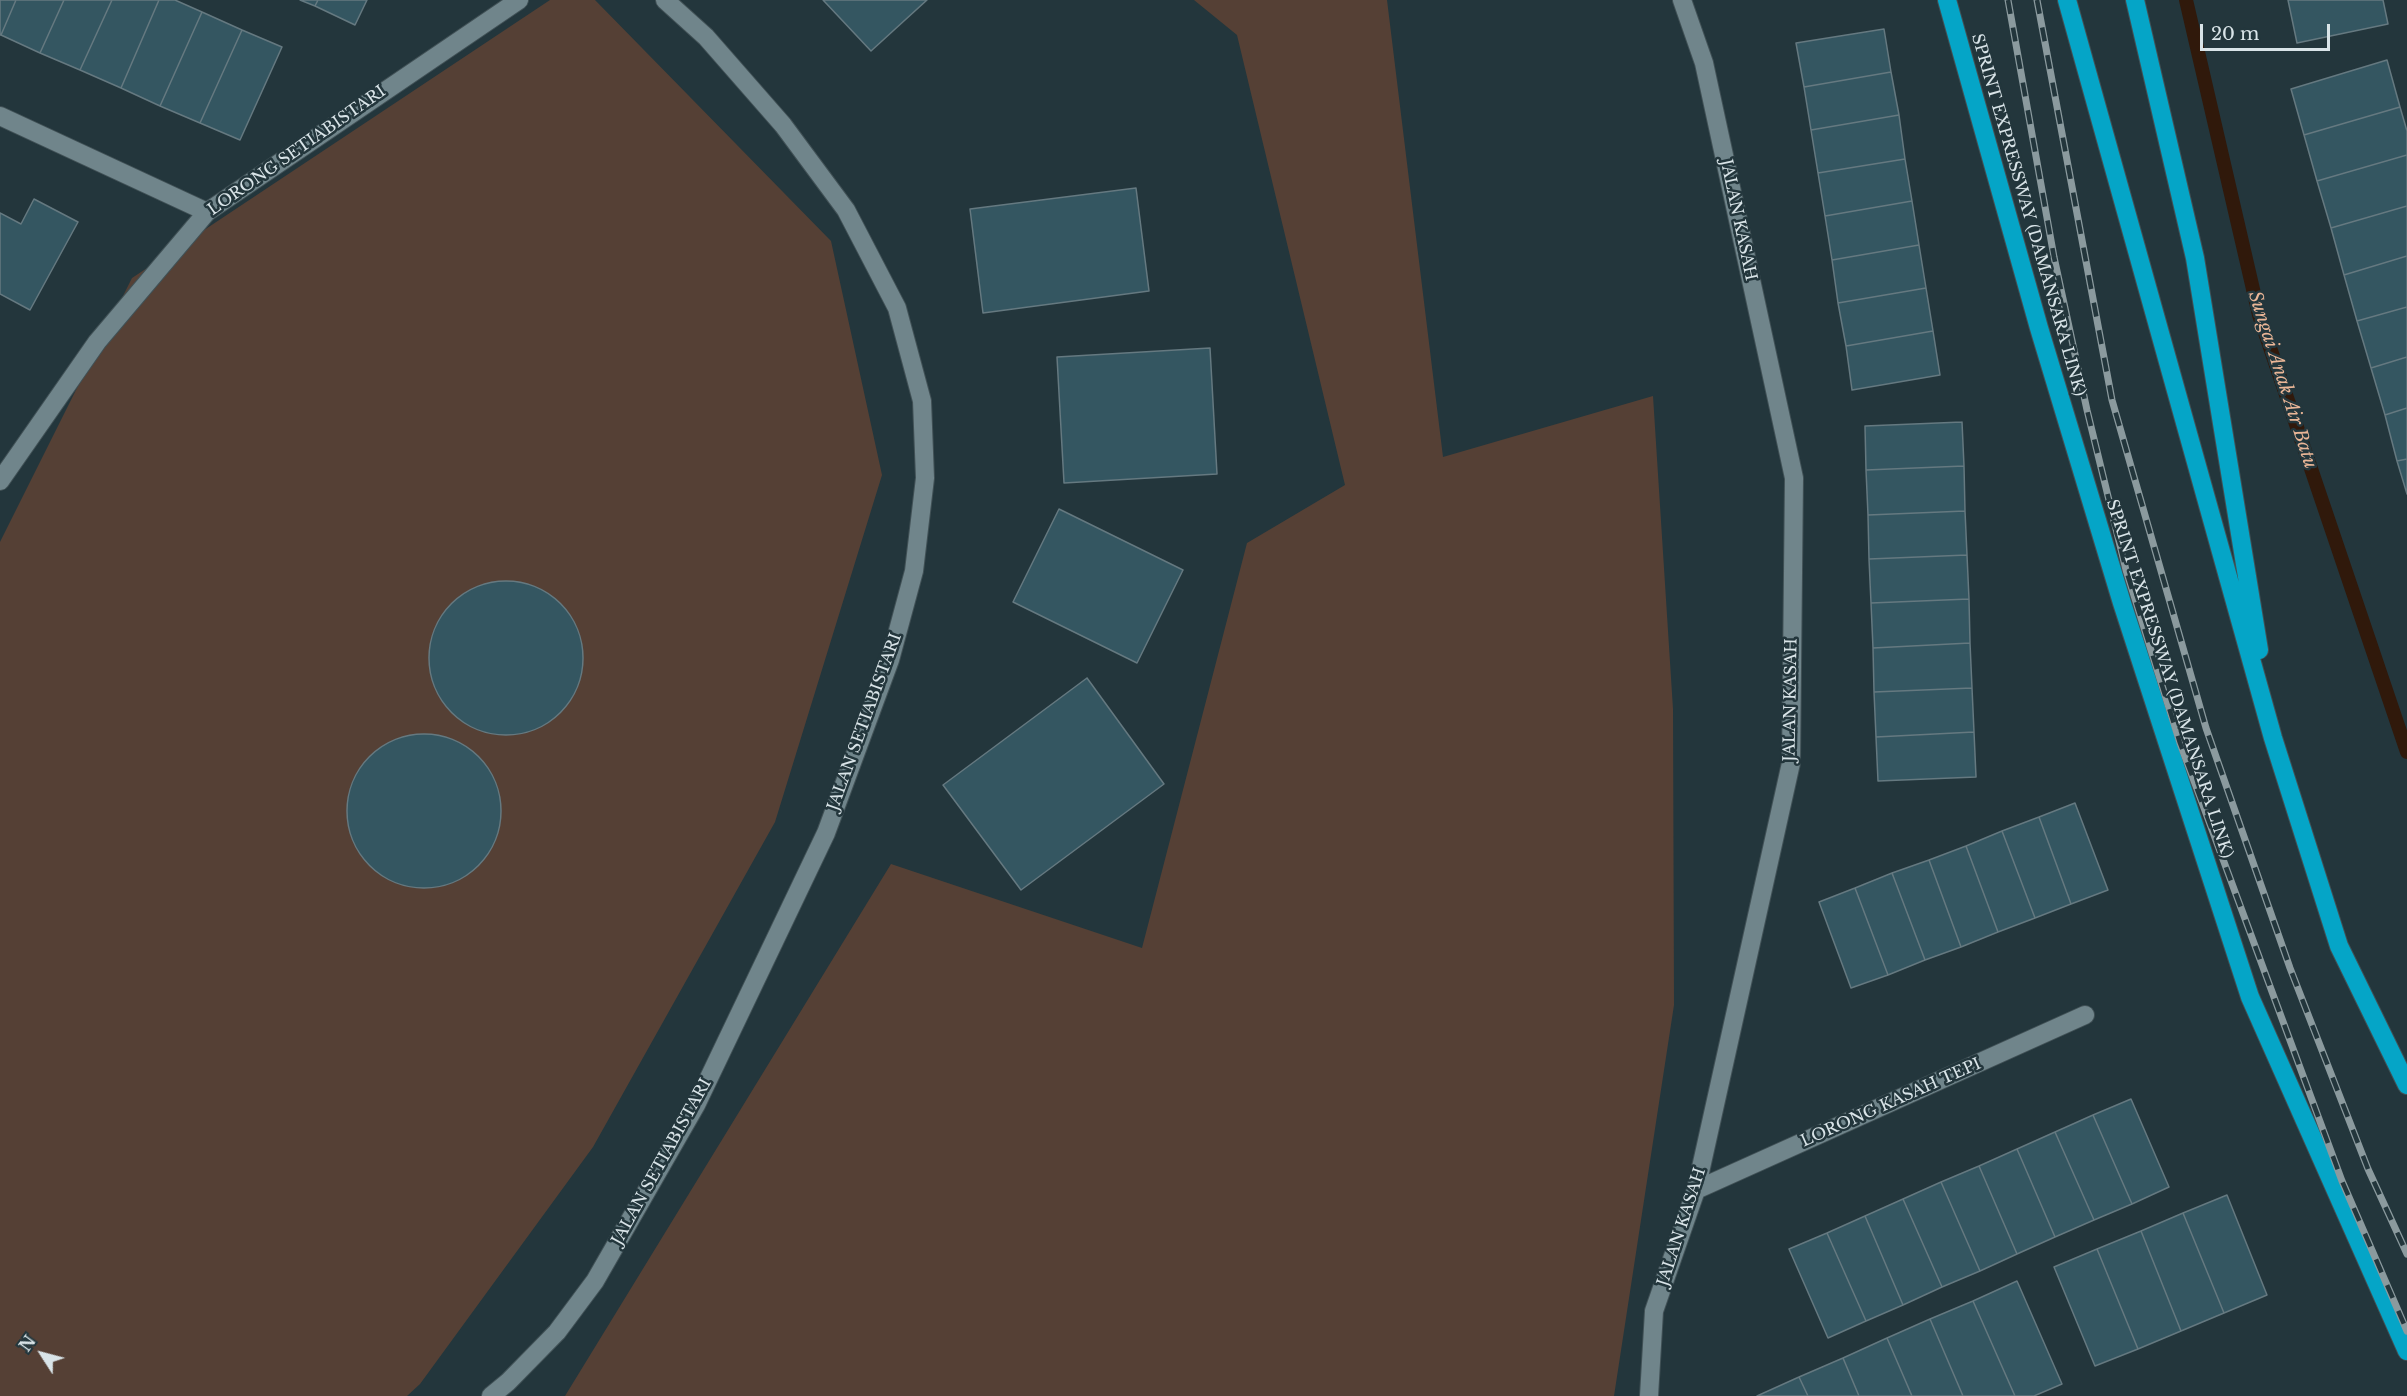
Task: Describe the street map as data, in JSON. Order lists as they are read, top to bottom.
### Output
{
  "streets": {
    "highway": ["SPRINT EXPRESSWAY (DAMANSARA LINK)"],
    "street": [
      "LORONG SETIABISTARI",
      "JALAN KASAH",
      "JALAN SETIABISTARI",
      "LORONG KASAH TEPI"
    ]
  },
  "crossings": [
    ["JALAN KASAH", "LORONG KASAH TEPI"]
  ],
  "water": ["Sungai Anak Air Batu"],
  "scale_bar": "20 m",
  "north": "top left"
}
